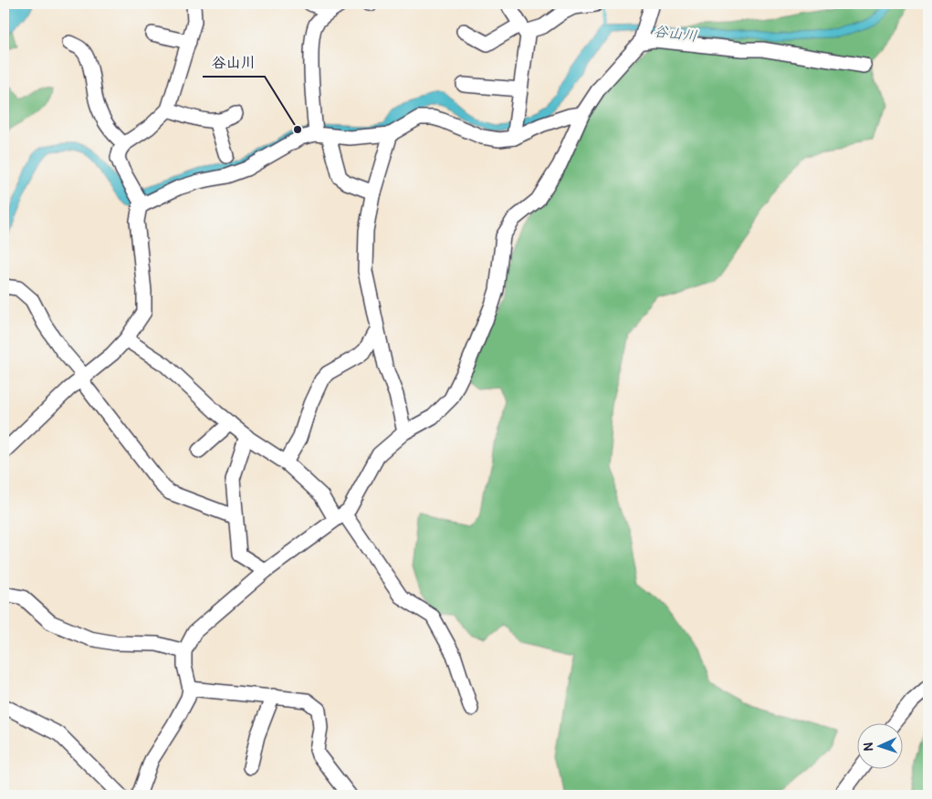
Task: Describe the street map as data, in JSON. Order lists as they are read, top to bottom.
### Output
{
  "water": ["谷山川"],
  "places": ["谷山川"],
  "north": "left"
}
